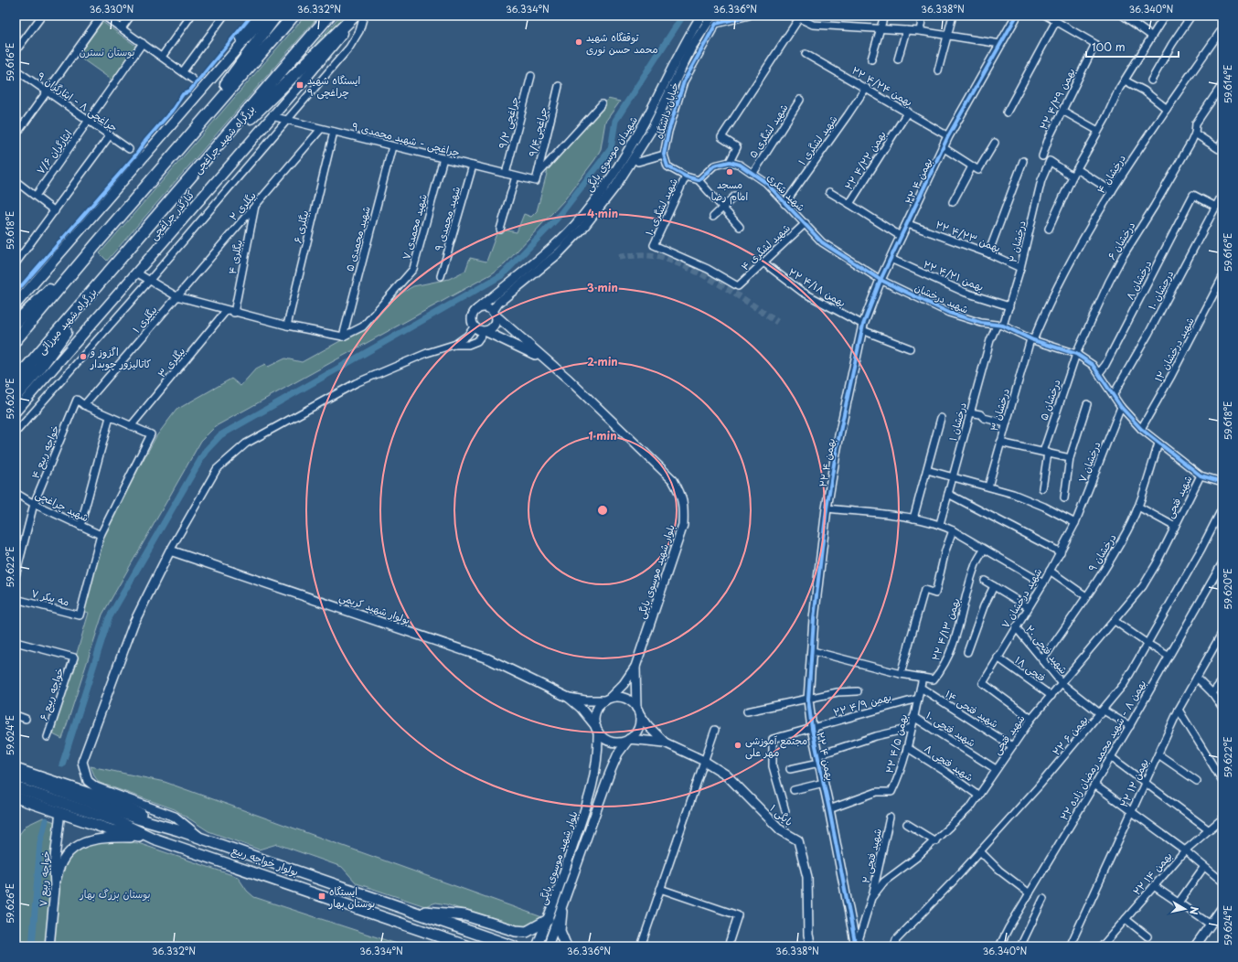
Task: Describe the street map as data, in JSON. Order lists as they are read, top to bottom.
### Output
{
  "streets": {
    "highway": ["بزرگراه شهید چراغچی", "بزرگراه شهید میرزائی"],
    "main road": ["کنارگذر چراغچی", "بولوار خواجه ربیع"],
    "street": [
      "۲۲ بهمن ۴/۲۴",
      "۲۲ بهمن ۴/۲۹",
      "چراغچی ۸ - ایثارگران ۹",
      "خیابان دانشگاه",
      "۹/۲ چراغچی",
      "شهید لشگری ۵",
      "۹/۴چراغچی",
      "۹ چراغچی - شهید محمدی",
      "شهید لشگری ۱",
      "ایثارگران ۷/۶",
      "شهیدان موسوی بایگی",
      "۲۲ بهمن ۴/۲۲",
      "درخشان ۴",
      "۲۲ بهمن ۴",
      "شهید شکری",
      "بیگلری ۲",
      "شهید لشگری ۱۰",
      "شهید محمدی ۹",
      "بیگلری ۶",
      "شهید محمدی ۷",
      "۲۲ بهمن ۴/۲۳",
      "شهید محمدی ۵",
      "درخشان ۶",
      "درخشان ۲",
      "شهید لشگری ۴",
      "بیگلری ۴",
      "۲۲ بهمن ۴/۲۱",
      "درخشان ۸",
      "۲۲ بهمن ۴/۱۸",
      "درحشان ۱۰",
      "شهید درخشان",
      "بیگلری ۱",
      "شهید درخشان ۱۲",
      "بیگلری ۳",
      "درخشان ۵",
      "درخشان ۳",
      "درخشان ۱",
      "خواجه ربیع ۴",
      "درخشان ۷",
      "شهید فتحی",
      "شهید چراغچی",
      "درخشان ۹",
      "بلوار شهید موسوی بایگی",
      "مه پیکر ۷",
      "شهید درخشان ۷",
      "بولوار شهيد كريمي",
      "۲۲ بهمن ۴/۱۳",
      "شهید فتحی ۲۰",
      "فتحی ۱۸",
      "خواجه ربیع ۶",
      "۲۲ بهمن ۴/۹",
      "شهید فتحی ۱۴",
      "شهید فتحی ۱۰",
      "۲۲ بهمن ۶",
      "۲۲ بهمن ۴/۵",
      "۲۲ بهمن ۸ - شهید محمد رمضان زاده",
      "شهید فتحی ۸",
      "۲۲ بهمن ۱۲",
      "بایگی ۱",
      "شهید فتحی ۲",
      "۲۲ بهمن ۱۴",
      "خواجه ربیع ۷"
    ]
  },
  "crossings": [
    ["۲۲ بهمن ۴/۲۴", "شهید لشگری ۱"],
    ["۲۲ بهمن ۴/۲۴", "۲۲ بهمن ۴/۲۲"],
    ["۲۲ بهمن ۴/۲۴", "۲۲ بهمن ۴"],
    ["چراغچی ۸ - ایثارگران ۹", "ایثارگران ۷/۶"],
    ["خیابان دانشگاه", "شهید لشگری ۱۰"],
    ["۹/۲ چراغچی", "۹ چراغچی - شهید محمدی"],
    ["شهید لشگری ۵", "شهید شکری"],
    ["۹/۴چراغچی", "۹ چراغچی - شهید محمدی"],
    ["بزرگراه شهید چراغچی", "بزرگراه شهید میرزائی"],
    ["۹ چراغچی - شهید محمدی", "بیگلری ۲"],
    ["۹ چراغچی - شهید محمدی", "کنارگذر چراغچی"],
    ["۹ چراغچی - شهید محمدی", "شهید محمدی ۹"],
    ["۹ چراغچی - شهید محمدی", "بیگلری ۶"],
    ["۹ چراغچی - شهید محمدی", "شهید محمدی ۷"],
    ["۹ چراغچی - شهید محمدی", "شهید محمدی ۵"],
    ["شهید لشگری ۱", "شهید شکری"],
    ["شهیدان موسوی بایگی", "بلوار شهید موسوی بایگی"],
    ["۲۲ بهمن ۴/۲۲", "۲۲ بهمن ۴"],
    ["درخشان ۴", "شهید درخشان"],
    ["درخشان ۴", "درخشان ۳"],
    ["۲۲ بهمن ۴", "شهید شکری"],
    ["۲۲ بهمن ۴", "۲۲ بهمن ۴/۲۳"],
    ["۲۲ بهمن ۴", "۲۲ بهمن ۴/۲۱"],
    ["۲۲ بهمن ۴", "۲۲ بهمن ۴/۱۸"],
    ["۲۲ بهمن ۴", "شهید درخشان"],
    ["۲۲ بهمن ۴", "شهید فتحی"],
    ["۲۲ بهمن ۴", "۲۲ بهمن ۴/۱۳"],
    ["۲۲ بهمن ۴", "۲۲ بهمن ۴/۹"],
    ["۲۲ بهمن ۴", "۲۲ بهمن ۴/۵"],
    ["شهید شکری", "شهید لشگری ۴"],
    ["شهید شکری", "شهید درخشان"],
    ["بیگلری ۲", "بیگلری ۴"],
    ["بیگلری ۲", "بیگلری ۱"],
    ["شهید لشگری ۱۰", "شهید لشگری ۴"],
    ["شهید محمدی ۷", "شهید محمدی ۵"],
    ["۲۲ بهمن ۴/۲۳", "درخشان ۲"],
    ["درخشان ۶", "شهید درخشان"],
    ["درخشان ۶", "درخشان ۵"],
    ["درخشان ۲", "۲۲ بهمن ۴/۲۱"],
    ["درخشان ۲", "شهید درخشان"],
    ["درخشان ۲", "درخشان ۱"],
    ["شهید لشگری ۴", "۲۲ بهمن ۴/۱۸"],
    ["درخشان ۸", "درحشان ۱۰"],
    ["درخشان ۸", "شهید درخشان"],
    ["درحشان ۱۰", "شهید درخشان"],
    ["شهید درخشان", "شهید درخشان ۱۲"],
    ["شهید درخشان", "درخشان ۵"],
    ["شهید درخشان", "درخشان ۳"],
    ["شهید درخشان", "درخشان ۱"],
    ["شهید درخشان", "درخشان ۷"],
    ["شهید درخشان", "شهید فتحی"],
    ["شهید درخشان", "درخشان ۹"],
    ["بیگلری ۱", "خواجه ربیع ۴"],
    ["خواجه ربیع ۴", "شهید چراغچی"],
    ["درخشان ۷", "شهید درخشان ۷"],
    ["شهید فتحی", "درخشان ۹"],
    ["شهید فتحی", "شهید درخشان ۷"],
    ["شهید فتحی", "شهید فتحی ۲۰"],
    ["شهید فتحی", "فتحی ۱۸"],
    ["شهید فتحی", "شهید فتحی ۱۴"],
    ["شهید فتحی", "شهید فتحی ۱۰"],
    ["شهید فتحی", "شهید فتحی ۸"],
    ["شهید فتحی", "شهید فتحی ۲"],
    ["شهید چراغچی", "مه پیکر ۷"],
    ["درخشان ۹", "شهید فتحی ۲۰"],
    ["بلوار شهید موسوی بایگی", "بولوار شهيد كريمي"],
    ["شهید درخشان ۷", "شهید فتحی ۲۰"],
    ["شهید درخشان ۷", "فتحی ۱۸"],
    ["۲۲ بهمن ۴/۱۳", "۲۲ بهمن ۴/۵"],
    ["شهید فتحی ۲۰", "۲۲ بهمن ۶"],
    ["شهید فتحی ۲۰", "۲۲ بهمن ۸ - شهید محمد رمضان زاده"],
    ["۲۲ بهمن ۴/۹", "۲۲ بهمن ۴/۵"],
    ["شهید فتحی ۱۴", "۲۲ بهمن ۴/۵"],
    ["شهید فتحی ۱۰", "۲۲ بهمن ۴/۵"],
    ["۲۲ بهمن ۴/۵", "شهید فتحی ۸"]
  ],
  "parks": ["بوستان نسترن", "بوستان بزرگ بهار"],
  "places": {
    "other": [
      "توقفگاه شهید محمد حسن نوری",
      "مسجد امام رضا",
      "اگزوز و کاتالیزور چوبدار",
      "مجتمع آموزشی مهر علی"
    ],
    "transit": ["ایستگاه شهید چراغچی ۹", "ایستگاه بوستان بهار"]
  },
  "scale_bar": "100 m",
  "north": "right",
  "coordinates": [
    "36.330°N",
    "36.332°N",
    "36.334°N",
    "36.336°N",
    "36.338°N",
    "36.340°N",
    "59.616°E",
    "59.614°E",
    "59.618°E",
    "59.620°E",
    "59.622°E",
    "59.624°E",
    "59.626°E"
  ],
  "rings": [
    "4 min",
    "3 min",
    "2 min",
    "1 min"
  ]
}
